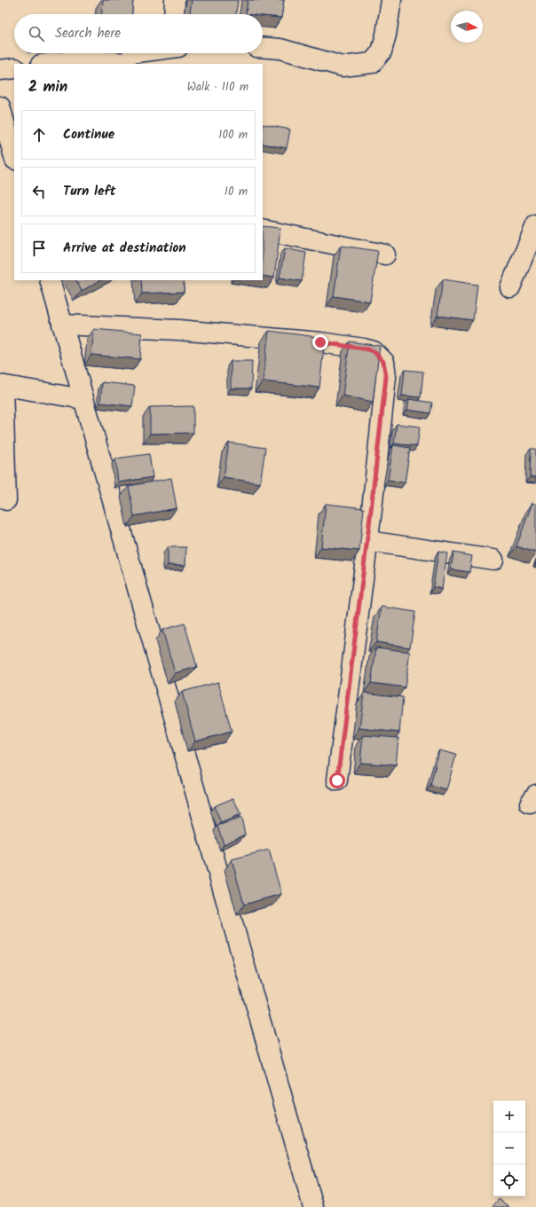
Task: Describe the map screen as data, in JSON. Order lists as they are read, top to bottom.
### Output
{
  "north": "right",
  "page": {
    "search": "Search here",
    "heading": ["2 min", "Walk · 110 m"],
    "list": [
      ["Continue", "100 m"],
      ["Turn left", "10 m"],
      "Arrive at destination"
    ],
    "map_buttons": ["+", "−"]
  }
}
